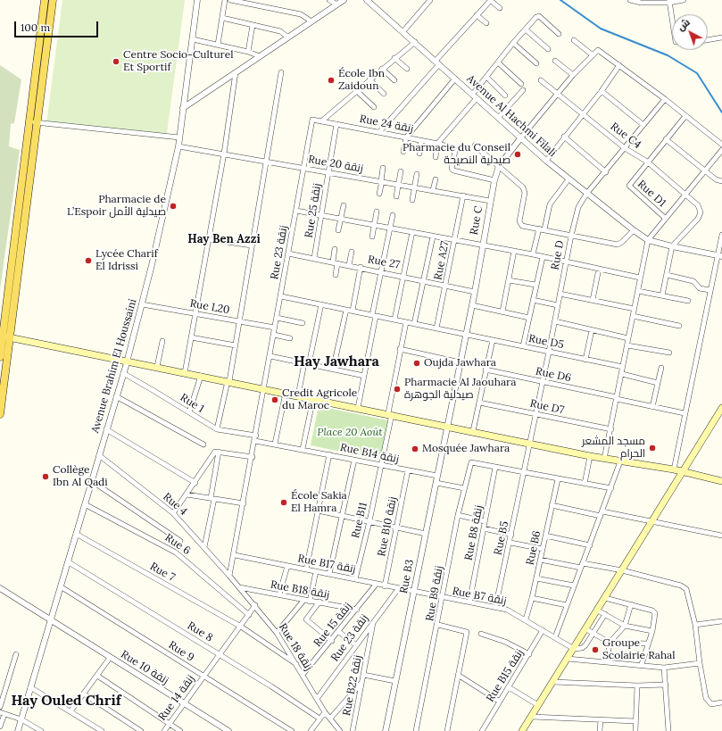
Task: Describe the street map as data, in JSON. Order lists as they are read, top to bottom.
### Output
{
  "streets": {
    "street": [
      "Avenue Al Hachmi Filali",
      "Rue 24 زنقة",
      "Rue C4",
      "Rue 20 زنقة",
      "Rue D1",
      "Rue 25 زنقة",
      "Rue C",
      "Rue 23 زنقة",
      "Rue D",
      "Rue A27",
      "Rue 27",
      "Rue L20",
      "Rue D5",
      "Avenue Brahim El Houssaini",
      "Rue D6",
      "Rue 1",
      "Rue D7",
      "Rue B14 زنقة",
      "Rue 4",
      "Rue B11",
      "Rue B10 زنقة",
      "Rue B8 زنقة",
      "Rue B5",
      "Rue 6",
      "Rue B6",
      "Rue B17 زنقة",
      "Rue 7",
      "Rue B3",
      "Rue B18 زنقة",
      "Rue B9 زنقة",
      "Rue B7 زنقة",
      "Rue 15 زنقة",
      "Rue 8",
      "Rue 18 زنقة",
      "Rue 9",
      "Rue 10 زنقة",
      "Rue B15 زنقة",
      "Rue B22 زنقة",
      "Rue 14 زنقة"
    ]
  },
  "crossings": [
    ["Avenue Al Hachmi Filali", "Rue C"],
    ["Avenue Al Hachmi Filali", "Rue D"],
    ["Rue 24 زنقة", "Rue 25 زنقة"],
    ["Rue 24 زنقة", "Rue C"],
    ["Rue 24 زنقة", "Rue 23 زنقة"],
    ["Rue C4", "Rue D1"],
    ["Rue C4", "Rue C"],
    ["Rue C4", "Rue D"],
    ["Rue 20 زنقة", "Rue 25 زنقة"],
    ["Rue 20 زنقة", "Rue C"],
    ["Rue 20 زنقة", "Rue 23 زنقة"],
    ["Rue 20 زنقة", "Rue A27"],
    ["Rue 20 زنقة", "Avenue Brahim El Houssaini"],
    ["Rue 25 زنقة", "Rue 27"],
    ["Rue C", "Rue 27"],
    ["Rue C", "Rue D5"],
    ["Rue C", "Rue B3"],
    ["Rue 23 زنقة", "Rue 27"],
    ["Rue 23 زنقة", "Rue L20"],
    ["Rue 23 زنقة", "Rue D5"],
    ["Rue 23 زنقة", "Rue 1"],
    ["Rue 23 زنقة", "Rue B14 زنقة"],
    ["Rue 23 زنقة", "Rue 4"],
    ["Rue 23 زنقة", "Rue B17 زنقة"],
    ["Rue 23 زنقة", "Rue 18 زنقة"],
    ["Rue 23 زنقة", "Rue B22 زنقة"],
    ["Rue D", "Rue D5"],
    ["Rue D", "Rue D6"],
    ["Rue D", "Rue D7"],
    ["Rue D", "Rue B5"],
    ["Rue A27", "Rue 27"],
    ["Rue A27", "Rue D5"],
    ["Rue L20", "Avenue Brahim El Houssaini"],
    ["Rue D5", "Rue B11"],
    ["Avenue Brahim El Houssaini", "Rue 1"],
    ["Avenue Brahim El Houssaini", "Rue 4"],
    ["Avenue Brahim El Houssaini", "Rue 6"],
    ["Avenue Brahim El Houssaini", "Rue 7"],
    ["Avenue Brahim El Houssaini", "Rue 8"],
    ["Avenue Brahim El Houssaini", "Rue 9"],
    ["Avenue Brahim El Houssaini", "Rue 10 زنقة"],
    ["Rue 1", "Rue B14 زنقة"],
    ["Rue B14 زنقة", "Rue B11"],
    ["Rue B14 زنقة", "Rue B10 زنقة"],
    ["Rue B14 زنقة", "Rue B3"],
    ["Rue 4", "Rue 18 زنقة"],
    ["Rue B11", "Rue B17 زنقة"],
    ["Rue B10 زنقة", "Rue B17 زنقة"],
    ["Rue B8 زنقة", "Rue B9 زنقة"],
    ["Rue B8 زنقة", "Rue B7 زنقة"],
    ["Rue B5", "Rue B7 زنقة"],
    ["Rue 6", "Rue 14 زنقة"],
    ["Rue B6", "Rue B7 زنقة"],
    ["Rue B17 زنقة", "Rue B3"],
    ["Rue B17 زنقة", "Rue B7 زنقة"],
    ["Rue B17 زنقة", "Rue 15 زنقة"],
    ["Rue 7", "Rue 18 زنقة"],
    ["Rue 7", "Rue 14 زنقة"],
    ["Rue B3", "Rue B7 زنقة"],
    ["Rue B18 زنقة", "Rue 15 زنقة"],
    ["Rue B18 زنقة", "Rue 18 زنقة"],
    ["Rue B9 زنقة", "Rue B7 زنقة"],
    ["Rue B7 زنقة", "Rue B15 زنقة"],
    ["Rue 15 زنقة", "Rue 18 زنقة"],
    ["Rue 8", "Rue 14 زنقة"],
    ["Rue 18 زنقة", "Rue 14 زنقة"],
    ["Rue 9", "Rue 14 زنقة"],
    ["Rue 10 زنقة", "Rue 14 زنقة"]
  ],
  "districts": ["Hay Ben Azzi", "Hay Jawhara", "Hay Ouled Chrif"],
  "parks": ["Place 20 Août"],
  "places": [
    "Centre Socio-Culturel Et Sportif",
    "École Ibn Zaidoun",
    "Pharmacie du Conseil صيدلية النصيحة",
    "Pharmacie de L’Espoir صيدلية الأمل",
    "Lycée Charif El Idrissi",
    "Oujda Jawhara",
    "Pharmacie Al Jaouhara صيدلية الجوهرة",
    "Credit Agricole du Maroc",
    "مسجد المشعر الحرام",
    "Mosquée Jawhara",
    "Collège Ibn Al Qadi",
    "École Sakia El Hamra",
    "Groupe Scolairie Rahal"
  ],
  "scale_bar": "100 m",
  "north": "top left"
}
